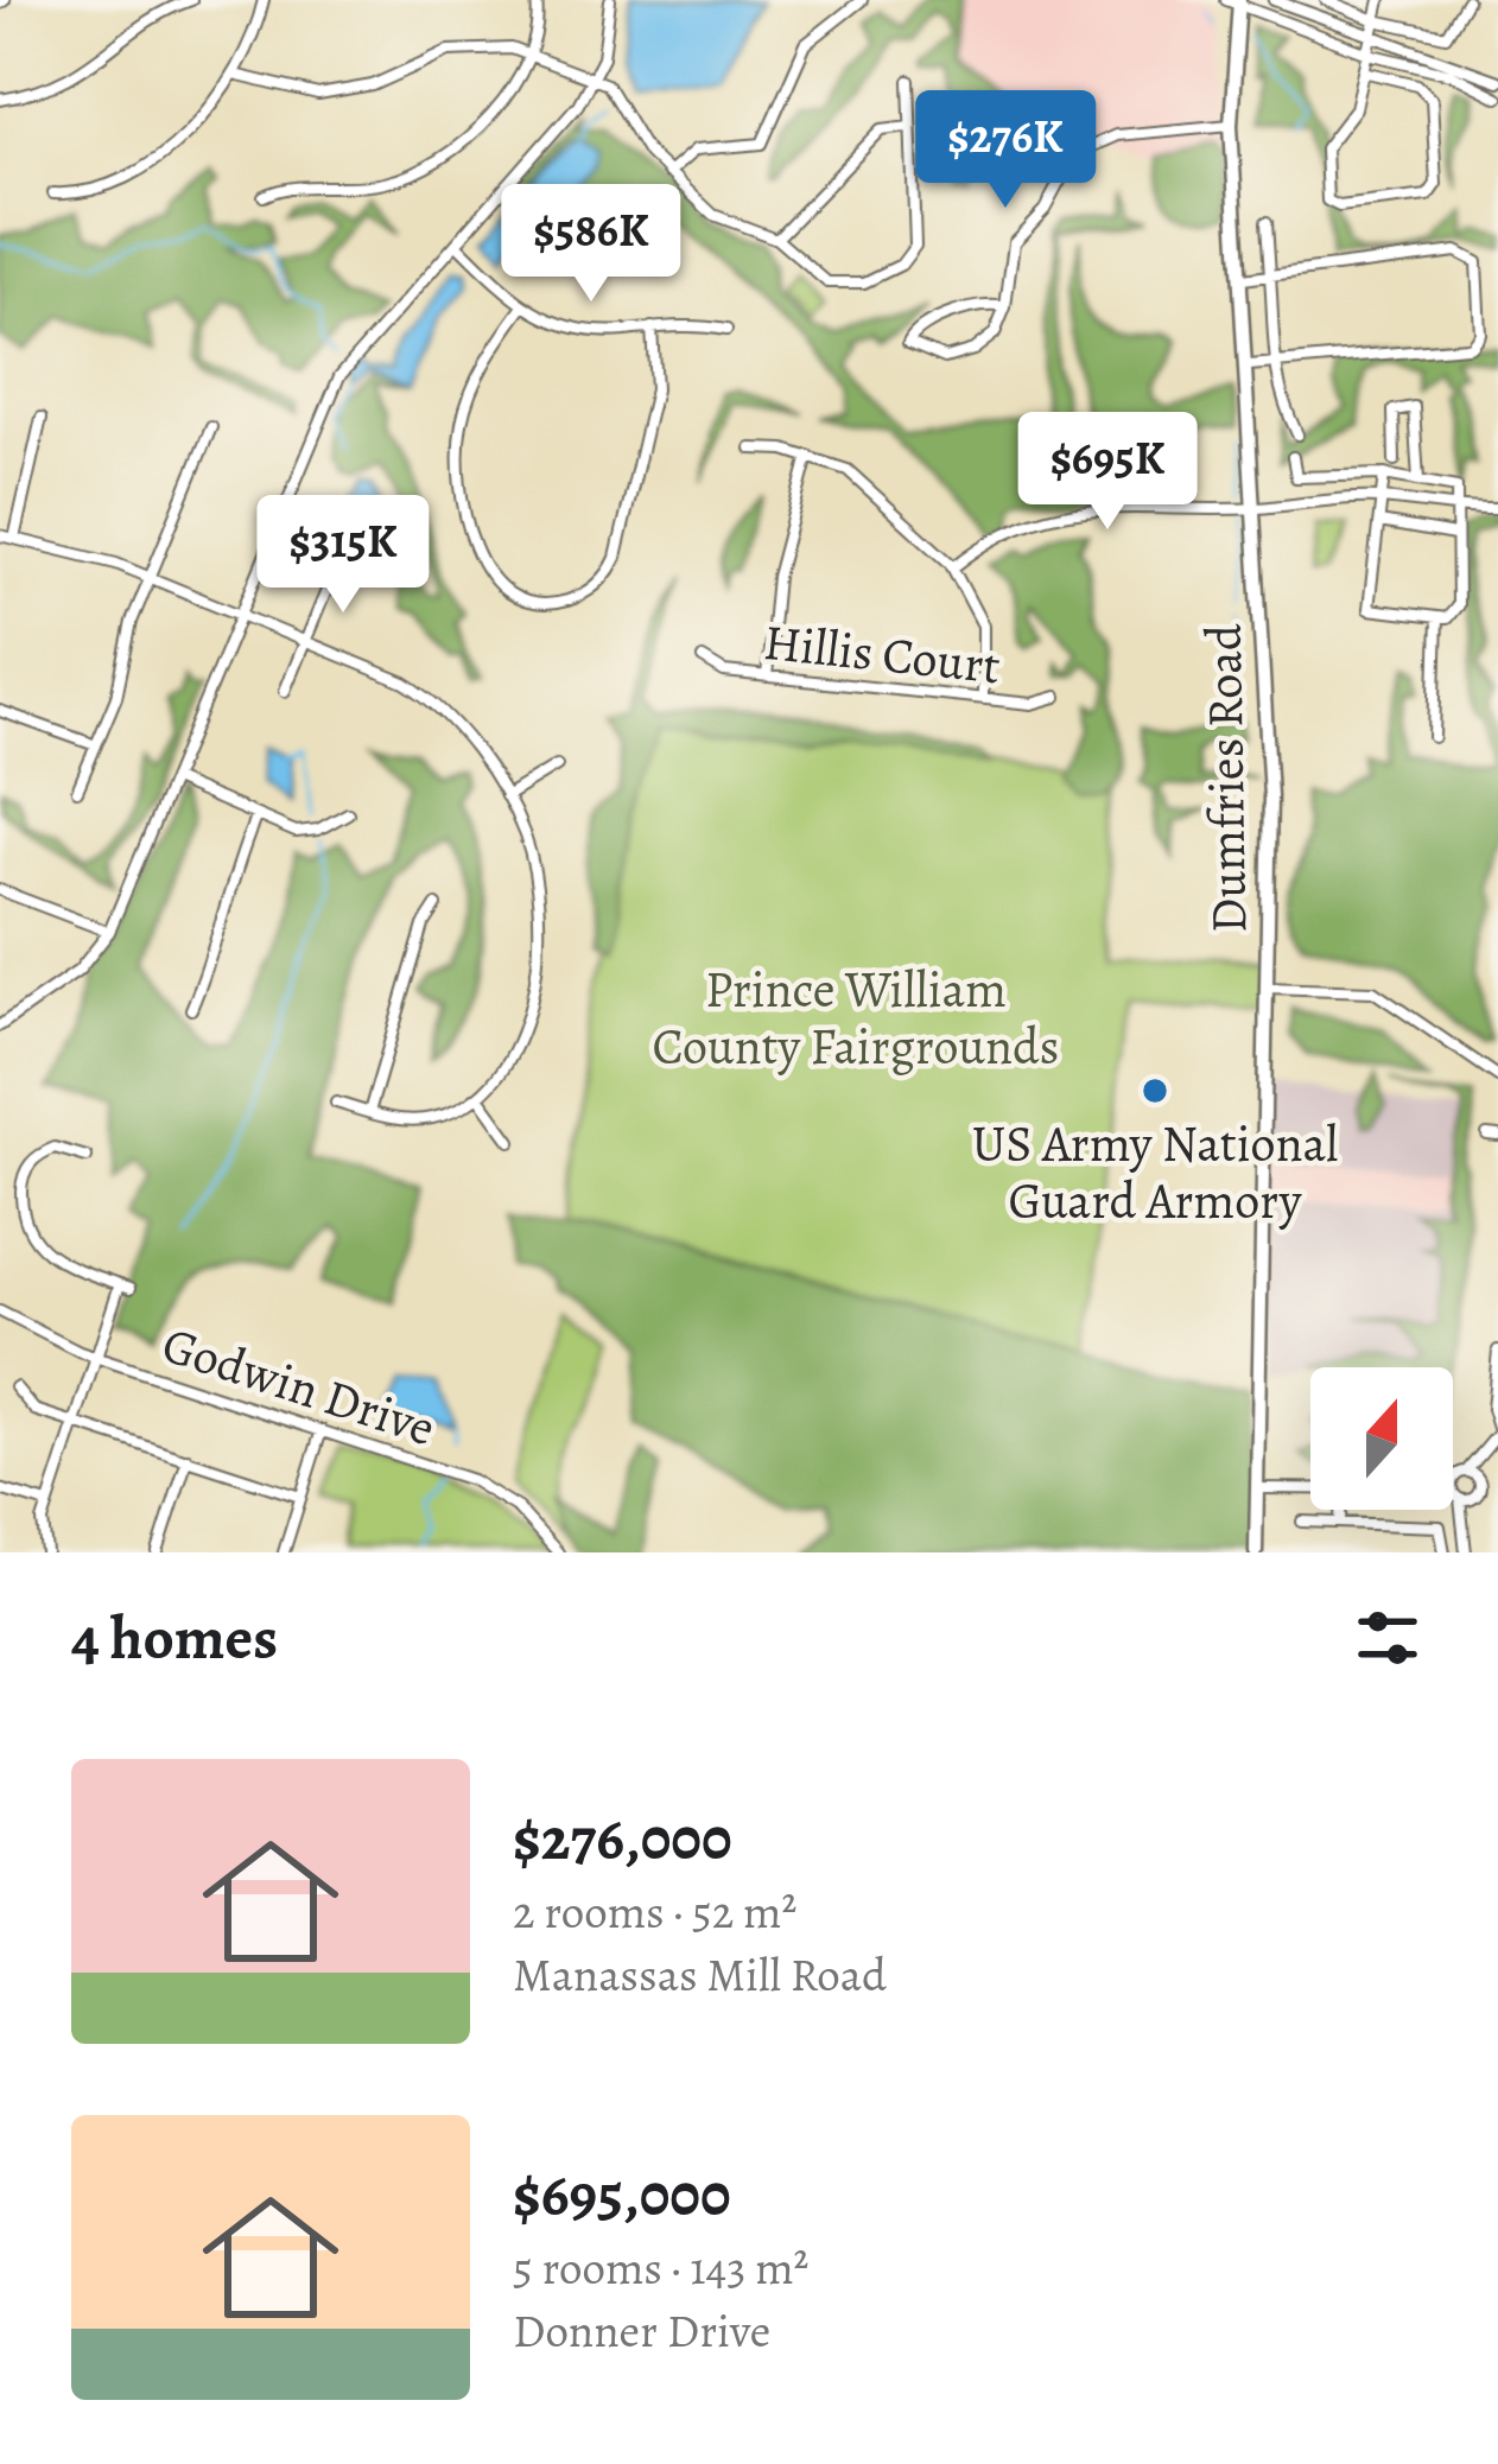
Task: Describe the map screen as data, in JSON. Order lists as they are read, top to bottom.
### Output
{
  "streets": {
    "main road": ["Dumfries Road"],
    "street": ["Hillis Court", "Godwin Drive"]
  },
  "parks": ["Prince William County Fairgrounds"],
  "places": ["US Army National Guard Armory"],
  "north": "top",
  "page": {
    "price": [
      "$276K",
      "$586K",
      "$695K",
      "$315K"
    ],
    "heading": "4 homes",
    "list": [
      {
        "name": "$276,000",
        "note": "2 rooms · 52 m² · Manassas Mill Road"
      },
      {
        "name": "$695,000",
        "note": "5 rooms · 143 m² · Donner Drive"
      }
    ]
  }
}
